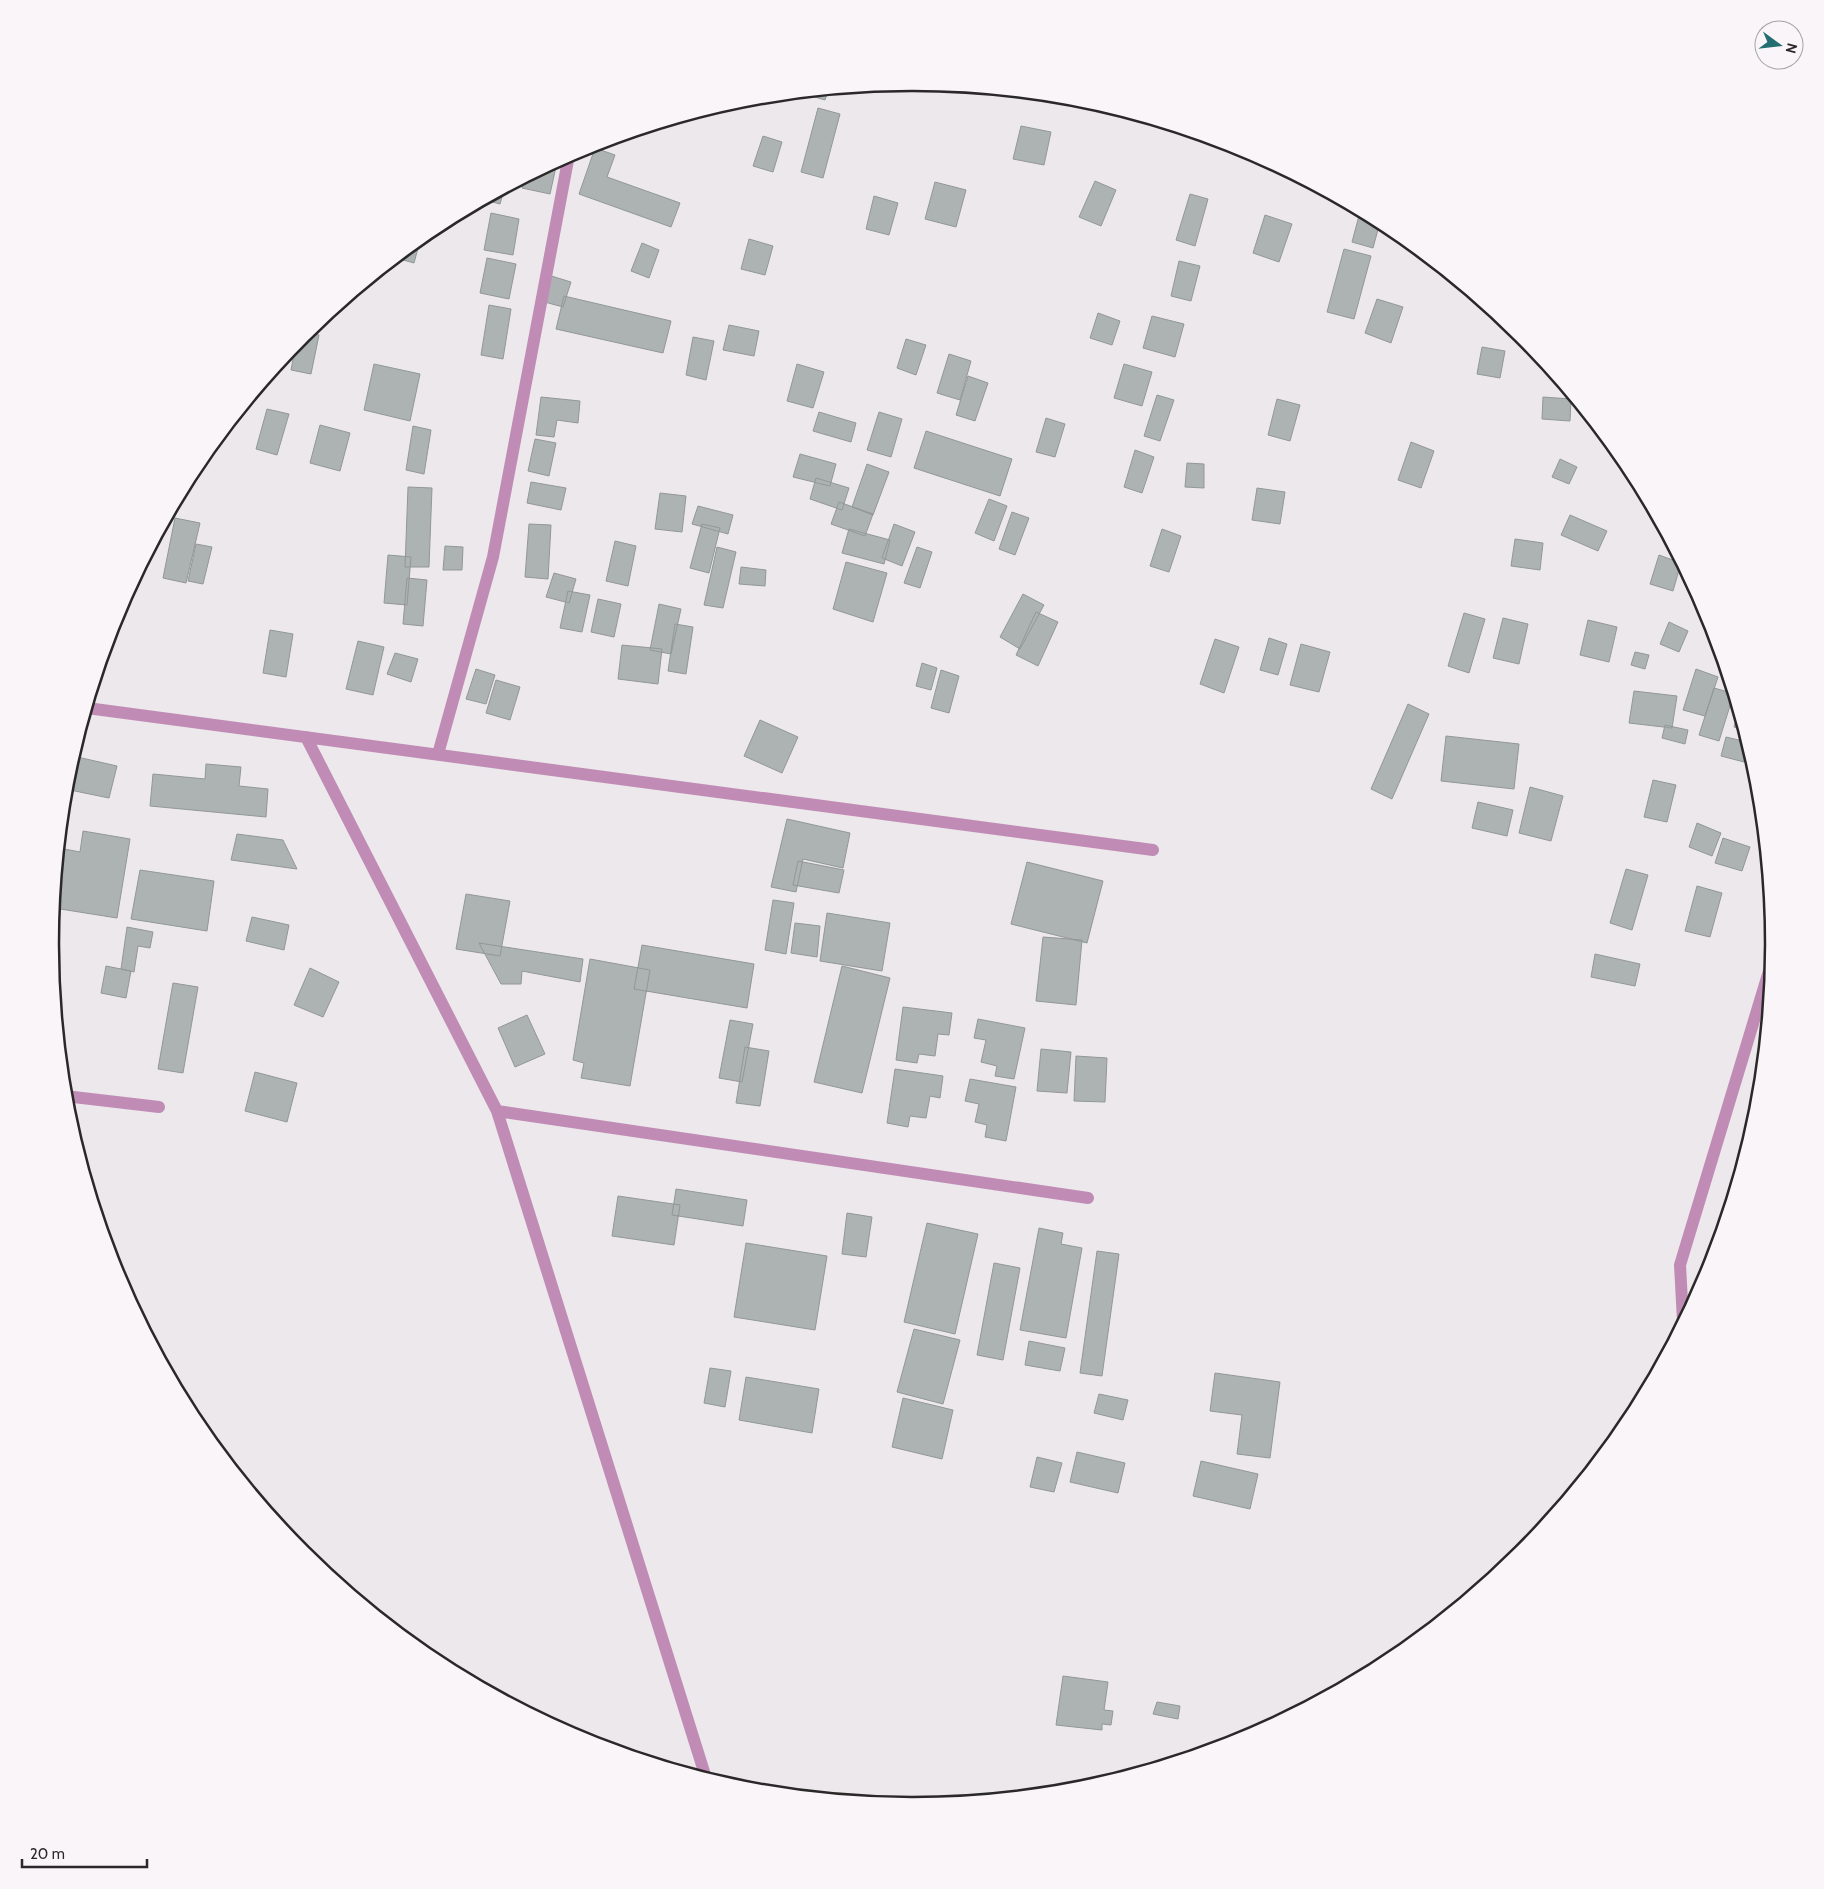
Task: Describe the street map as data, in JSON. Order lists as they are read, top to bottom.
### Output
{
  "scale_bar": "20 m",
  "north": "right"
}
